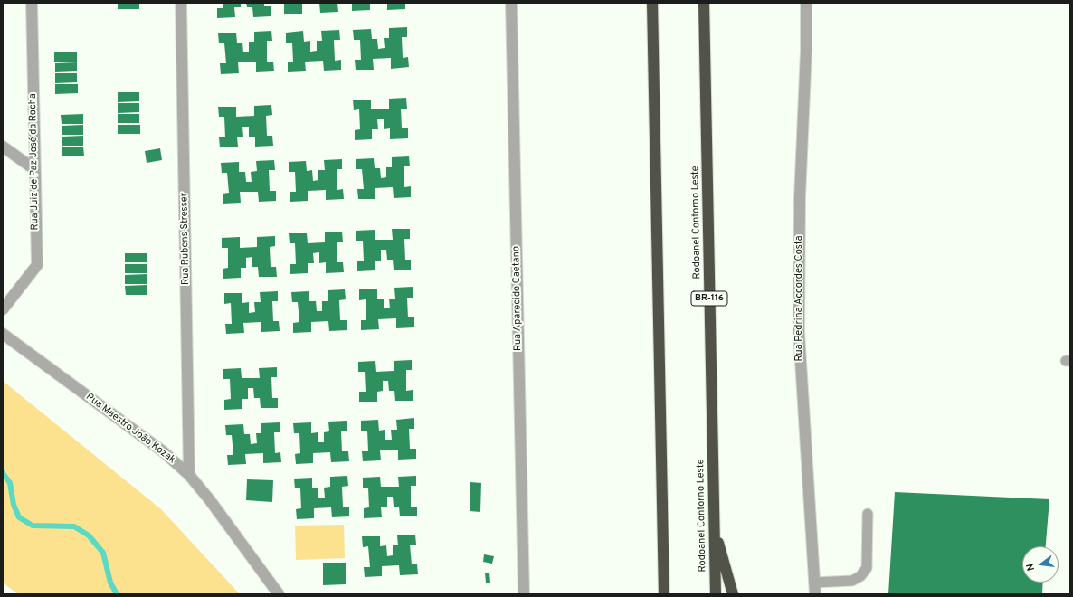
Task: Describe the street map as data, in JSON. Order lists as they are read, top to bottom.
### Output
{
  "streets": {
    "highway": ["Rodoanel Contorno Leste", "BR-116"],
    "street": [
      "Rua Juiz de Paz José da Rocha",
      "Rua Rubens Stresser",
      "Rua Aparecido Caetano",
      "Rua Pedrina Accordes Costa",
      "Rua Maestro João Kozak"
    ]
  },
  "crossings": [
    ["Rua Rubens Stresser", "Rua Maestro João Kozak"]
  ],
  "north": "left"
}
